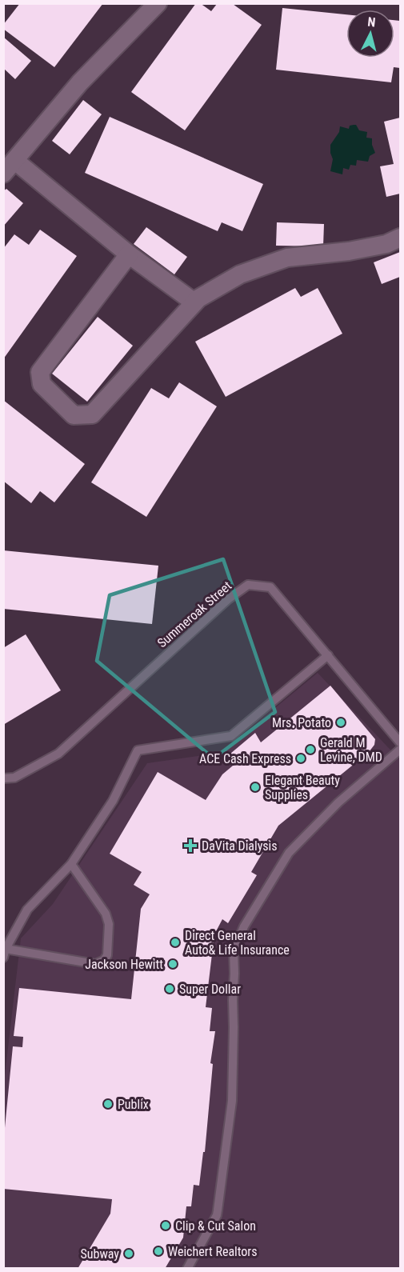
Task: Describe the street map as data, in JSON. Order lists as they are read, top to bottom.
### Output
{
  "streets": {
    "lane": ["Summeroak Street"]
  },
  "places": {
    "other": [
      "Mrs. Potato",
      "Gerald M Levine, DMD",
      "ACE Cash Express",
      "Elegant Beauty Supplies",
      "Direct General Auto& Life Insurance",
      "Jackson Hewitt",
      "Super Dollar",
      "Publix",
      "Clip & Cut Salon",
      "Weichert Realtors",
      "Subway"
    ],
    "health": ["DaVita Dialysis"]
  },
  "north": "top"
}
